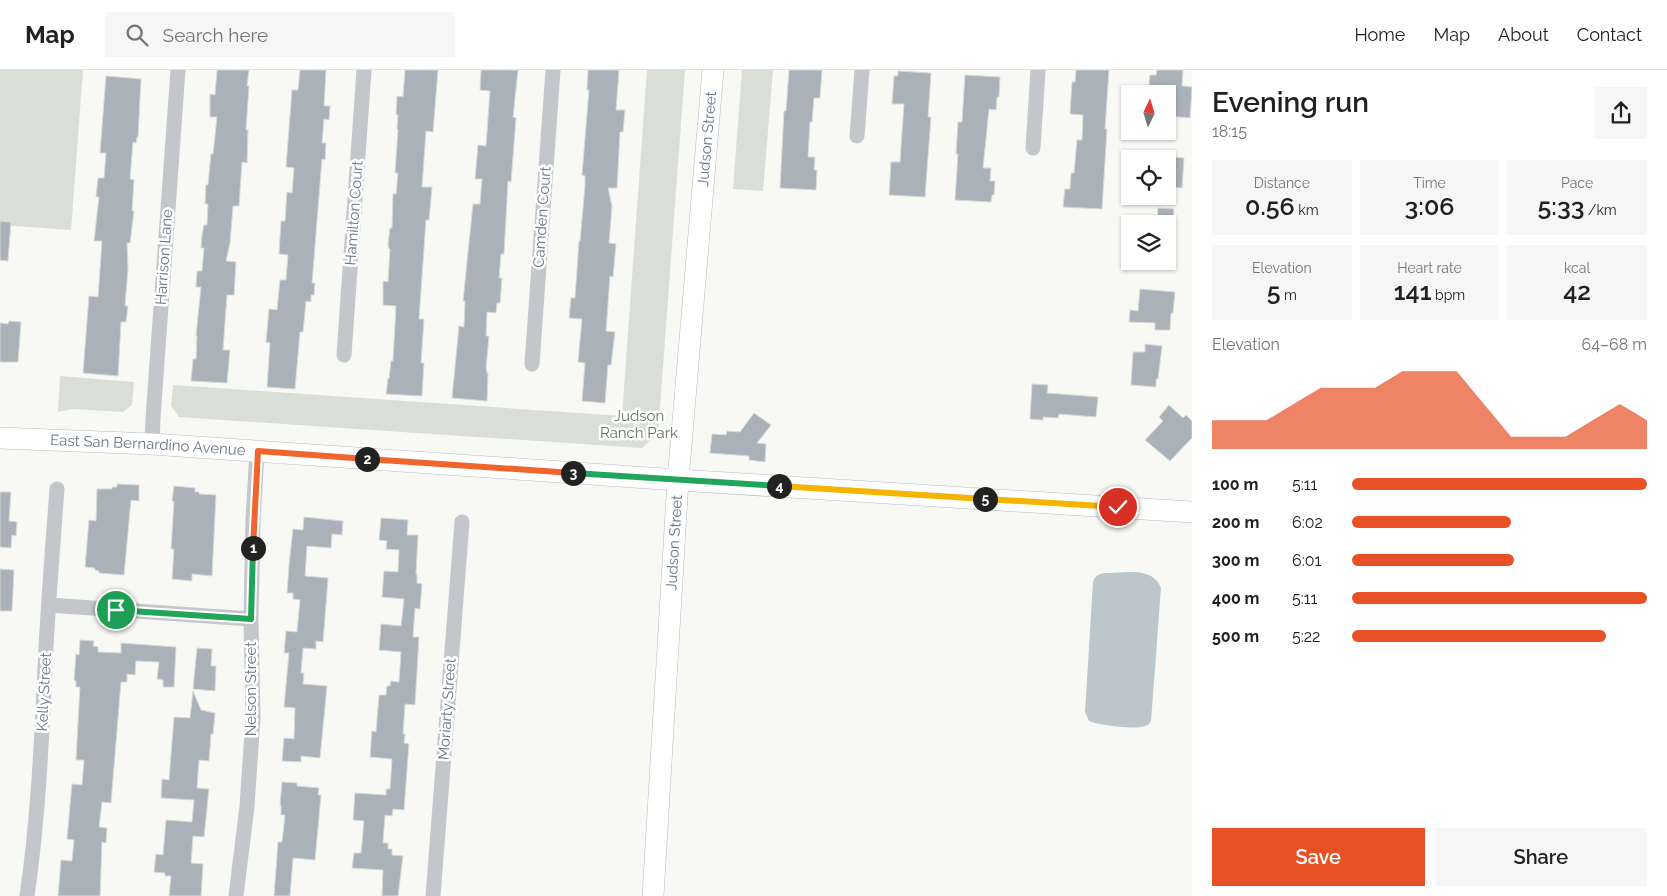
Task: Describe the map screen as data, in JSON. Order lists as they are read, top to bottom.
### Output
{
  "streets": {
    "street": [
      "Judson Street",
      "Hamilton Court",
      "Camden Court",
      "Harrison Lane",
      "East San Bernardino Avenue",
      "Nelson Street",
      "Kelly Street",
      "Moriarty Street"
    ]
  },
  "crossings": [
    ["Judson Street", "East San Bernardino Avenue"],
    ["Harrison Lane", "East San Bernardino Avenue"],
    ["East San Bernardino Avenue", "Nelson Street"]
  ],
  "parks": ["Judson Ranch Park"],
  "north": "top",
  "page": {
    "header": "Map",
    "search": "Search here",
    "nav": [
      "Home",
      "Map",
      "About",
      "Contact"
    ],
    "heading": ["Evening run", "18:15"],
    "stats": [
      ["Distance", "0.56 km"],
      ["Time", "3:06"],
      ["Pace", "5:33 /km"],
      ["Elevation", "5 m"],
      ["Heart rate", "141 bpm"],
      ["kcal", "42"]
    ],
    "chart": ["Elevation", "64–68 m"],
    "pins": [
      "2",
      "3",
      "4",
      "5",
      "1"
    ],
    "list": [
      {
        "name": "100 m",
        "note": "5:11"
      },
      {
        "name": "200 m",
        "note": "6:02"
      },
      {
        "name": "300 m",
        "note": "6:01"
      },
      {
        "name": "400 m",
        "note": "5:11"
      },
      {
        "name": "500 m",
        "note": "5:22"
      }
    ],
    "buttons": ["Save", "Share"]
  }
}
